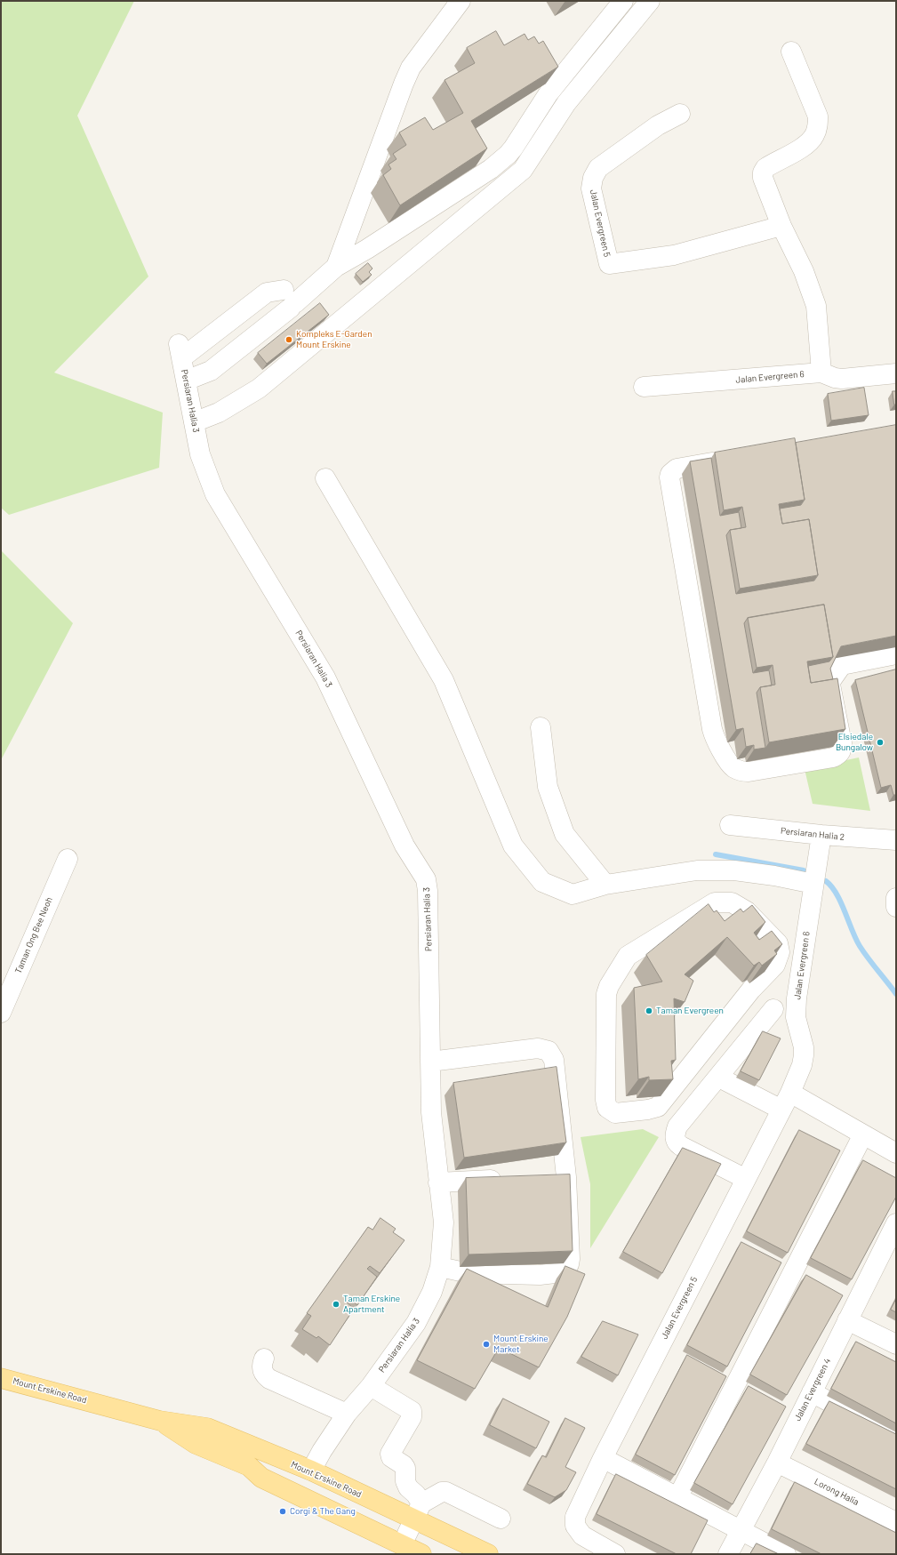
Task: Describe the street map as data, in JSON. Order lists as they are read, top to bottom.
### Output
{
  "streets": {
    "main road": ["Mount Erskine Road"],
    "street": [
      "Jalan Evergreen 5",
      "Jalan Evergreen 6",
      "Persiaran Halia 3",
      "Persiaran Halia 2",
      "Taman Ong Bee Neoh",
      "Jalan Evergreen 4",
      "Lorong Halia"
    ]
  },
  "crossings": [
    ["Jalan Evergreen 5", "Jalan Evergreen 6"],
    ["Jalan Evergreen 6", "Persiaran Halia 2"],
    ["Persiaran Halia 3", "Mount Erskine Road"],
    ["Jalan Evergreen 4", "Lorong Halia"]
  ],
  "places": [
    "Kompleks E-Garden Mount Erskine",
    "Elsiedale Bungalow",
    "Taman Evergreen",
    "Taman Erskine Apartment",
    "Mount Erskine Market",
    "Corgi & The Gang"
  ]
}
